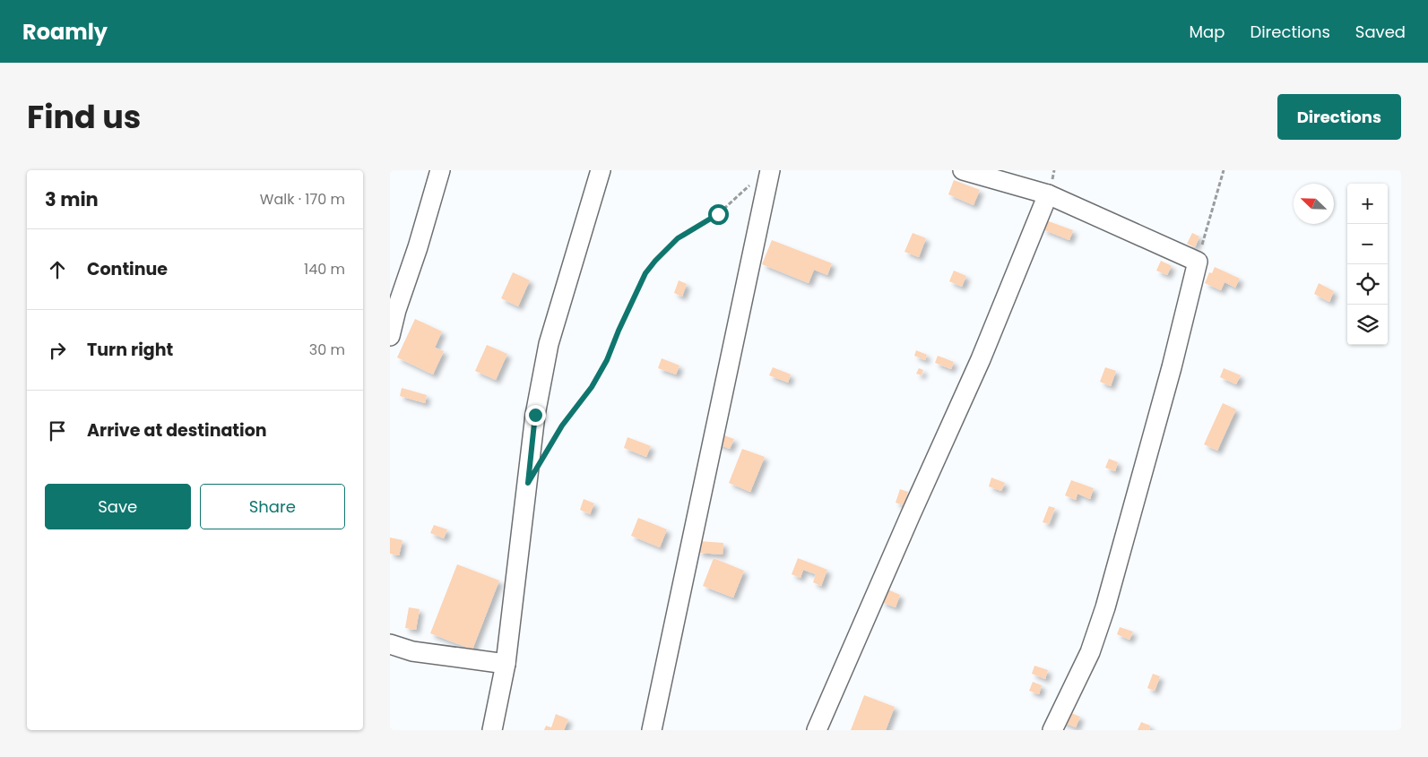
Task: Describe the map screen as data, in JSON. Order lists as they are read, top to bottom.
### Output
{
  "north": "top left",
  "page": {
    "header": "Roamly",
    "nav": ["Map", "Directions", "Saved"],
    "title": "Find us",
    "buttons": [
      "Directions",
      ["Save", "Share"]
    ],
    "heading": ["3 min", "Walk · 170 m"],
    "map_buttons": ["+", "−"],
    "list": [
      ["Continue", "140 m"],
      ["Turn right", "30 m"],
      "Arrive at destination"
    ]
  }
}
